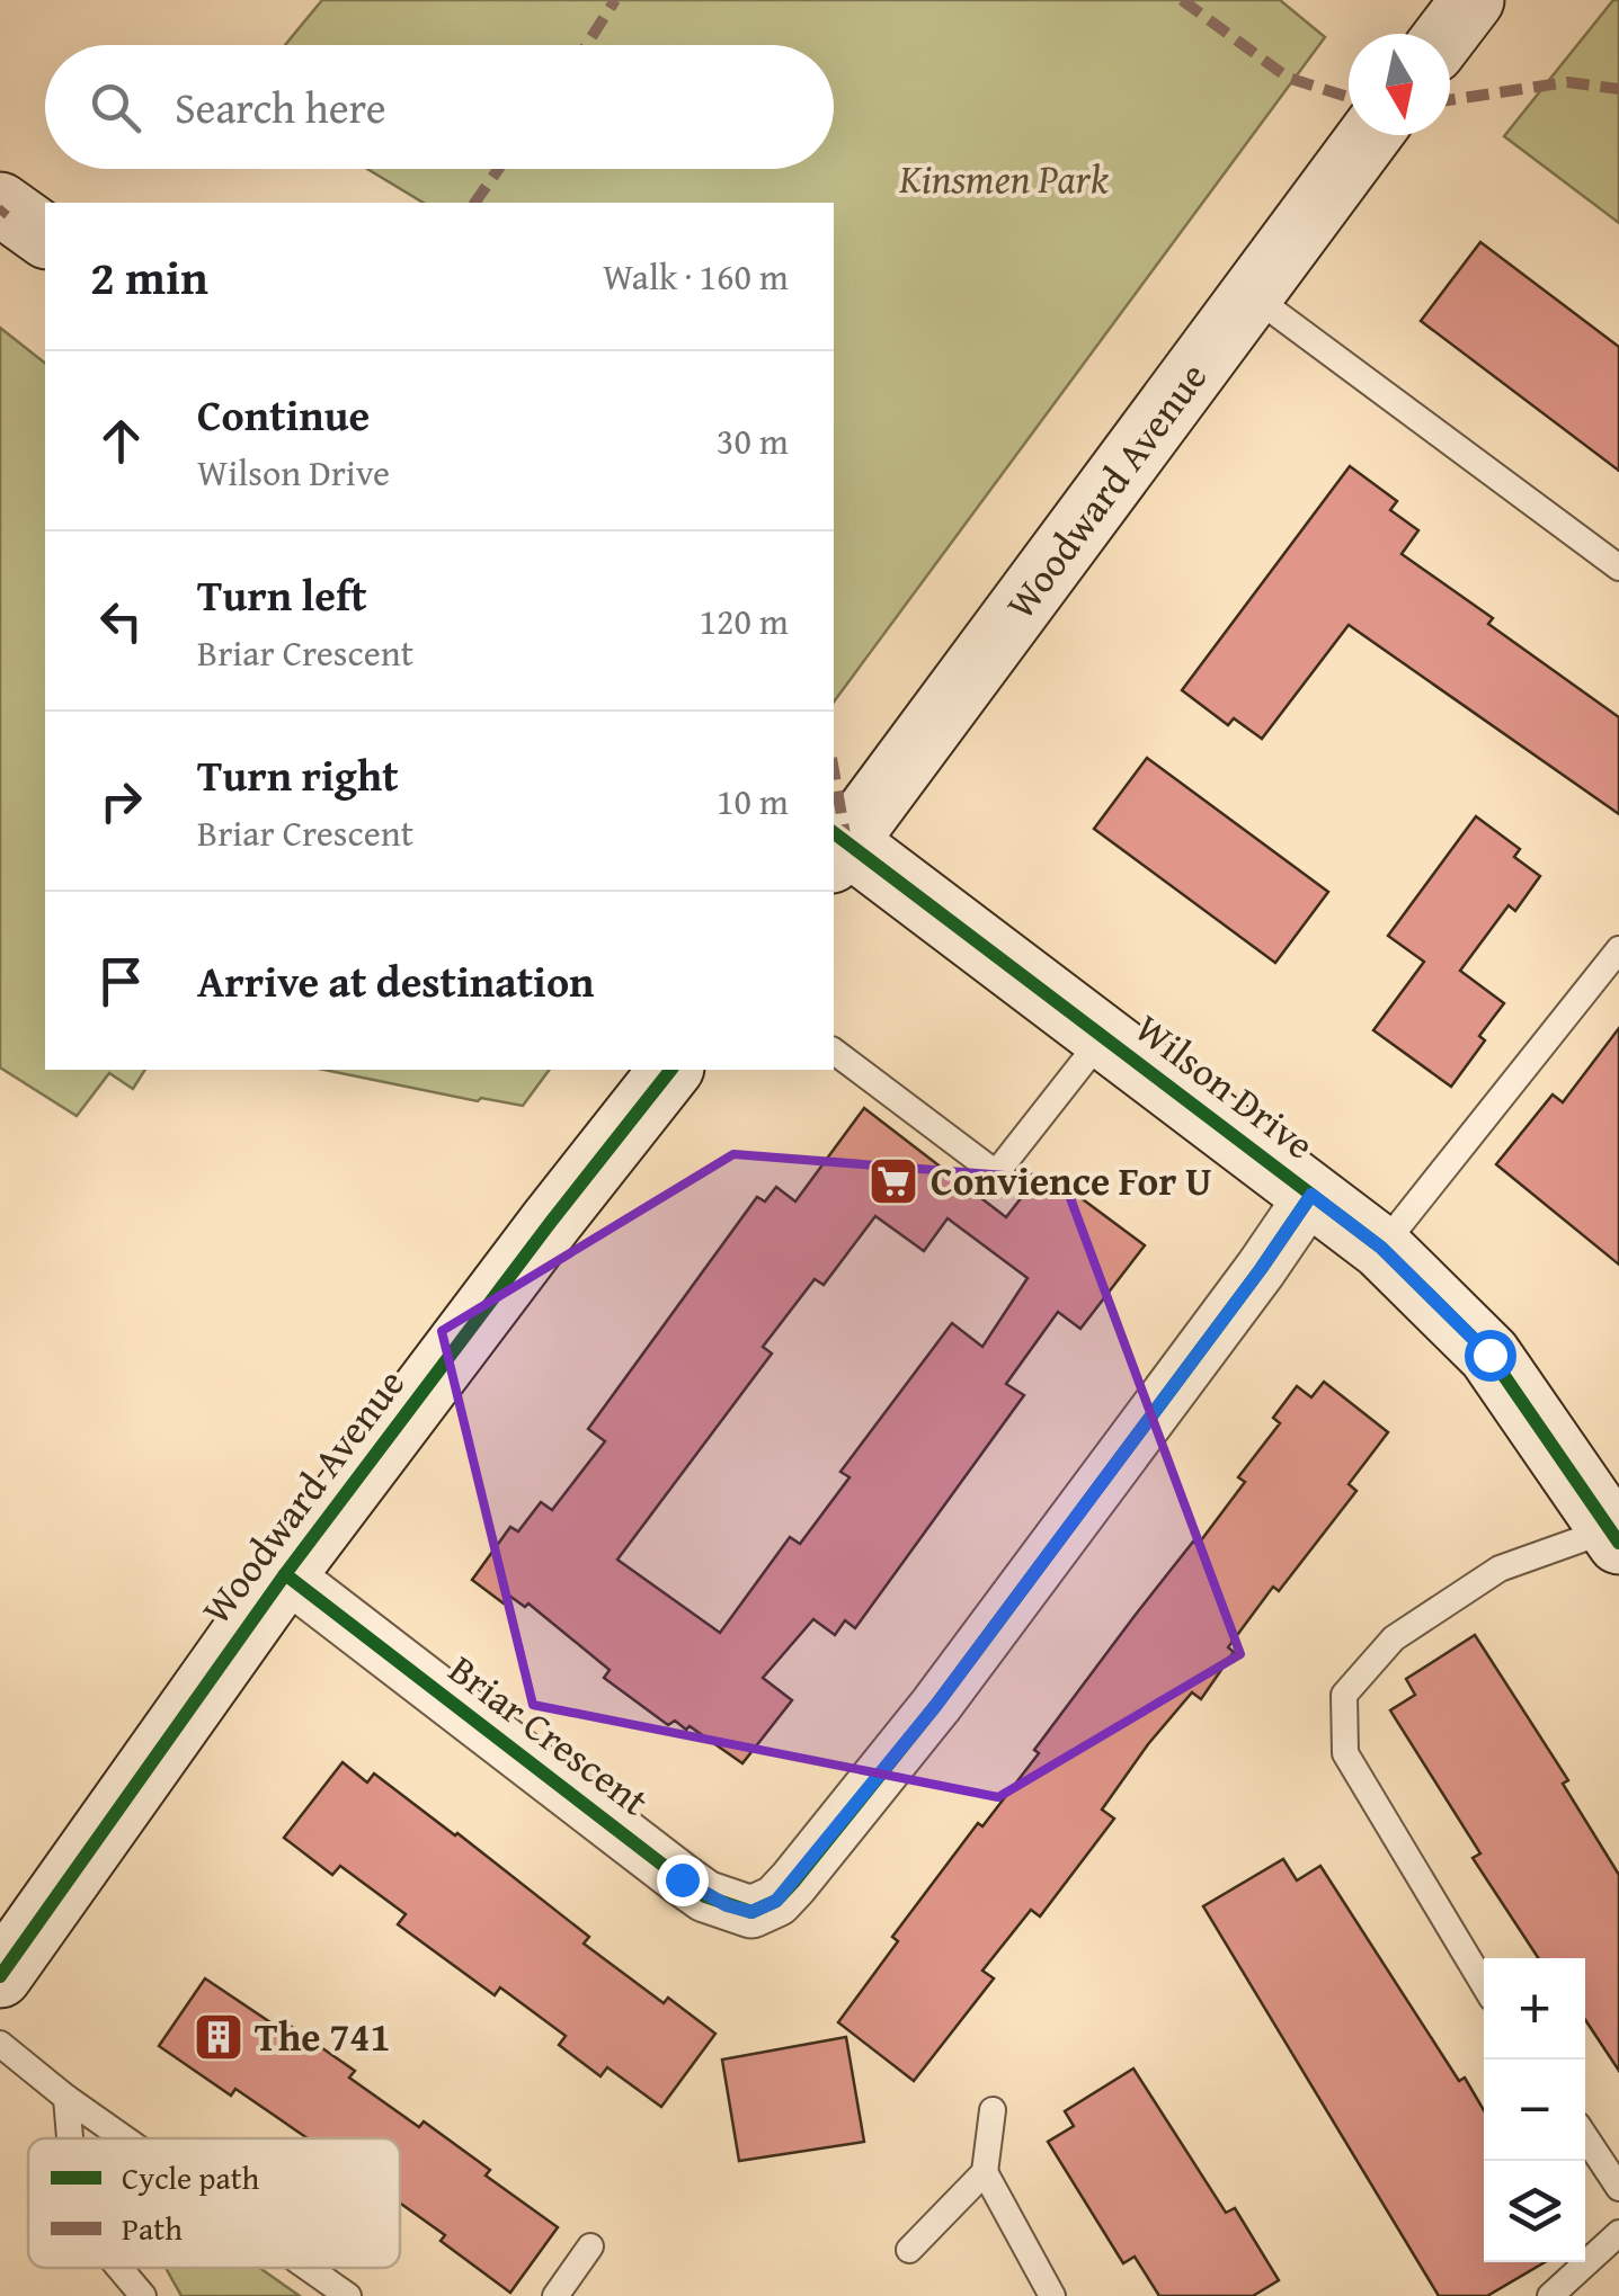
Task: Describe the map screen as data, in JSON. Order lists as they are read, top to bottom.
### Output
{
  "streets": {
    "street": ["Woodward Avenue", "Wilson Drive", "Briar Crescent"]
  },
  "crossings": [
    ["Woodward Avenue", "Wilson Drive"],
    ["Woodward Avenue", "Briar Crescent"],
    ["Wilson Drive", "Briar Crescent"]
  ],
  "parks": ["Kinsmen Park"],
  "places": {
    "supermarket": ["Convience For U"],
    "building": ["The 741"]
  },
  "legend": ["Cycle path", "Path"],
  "north": "bottom",
  "page": {
    "search": "Search here",
    "heading": ["2 min", "Walk · 160 m"],
    "list": [
      ["Continue", "Wilson Drive", "30 m"],
      ["Turn left", "Briar Crescent", "120 m"],
      ["Turn right", "Briar Crescent", "10 m"],
      "Arrive at destination"
    ],
    "map_buttons": ["+", "−"]
  }
}
